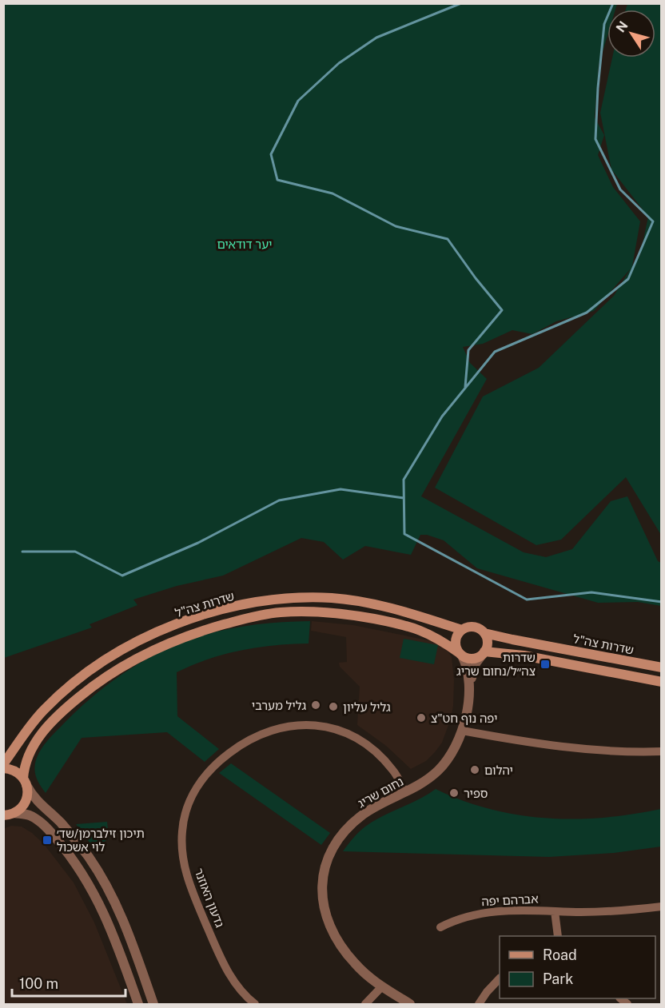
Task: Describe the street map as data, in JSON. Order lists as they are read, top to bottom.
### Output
{
  "streets": {
    "main road": ["שדרות צה\"ל"],
    "street": ["נחום שריג", "גדעון האוזנר", "אברהם יפה"]
  },
  "crossings": [
    ["שדרות צה\"ל", "נחום שריג"],
    ["נחום שריג", "גדעון האוזנר"]
  ],
  "parks": ["יער דודאים"],
  "places": {
    "transit": ["שדרות צה״ל/נחום שריג", "תיכון זילברמן/שד׳ לוי אשכול"],
    "other": [
      "גליל מערבי",
      "גליל עליון",
      "יפה נוף חט\"צ",
      "יהלום",
      "ספיר"
    ]
  },
  "legend": ["Road", "Park"],
  "scale_bar": "100 m",
  "north": "top left"
}
